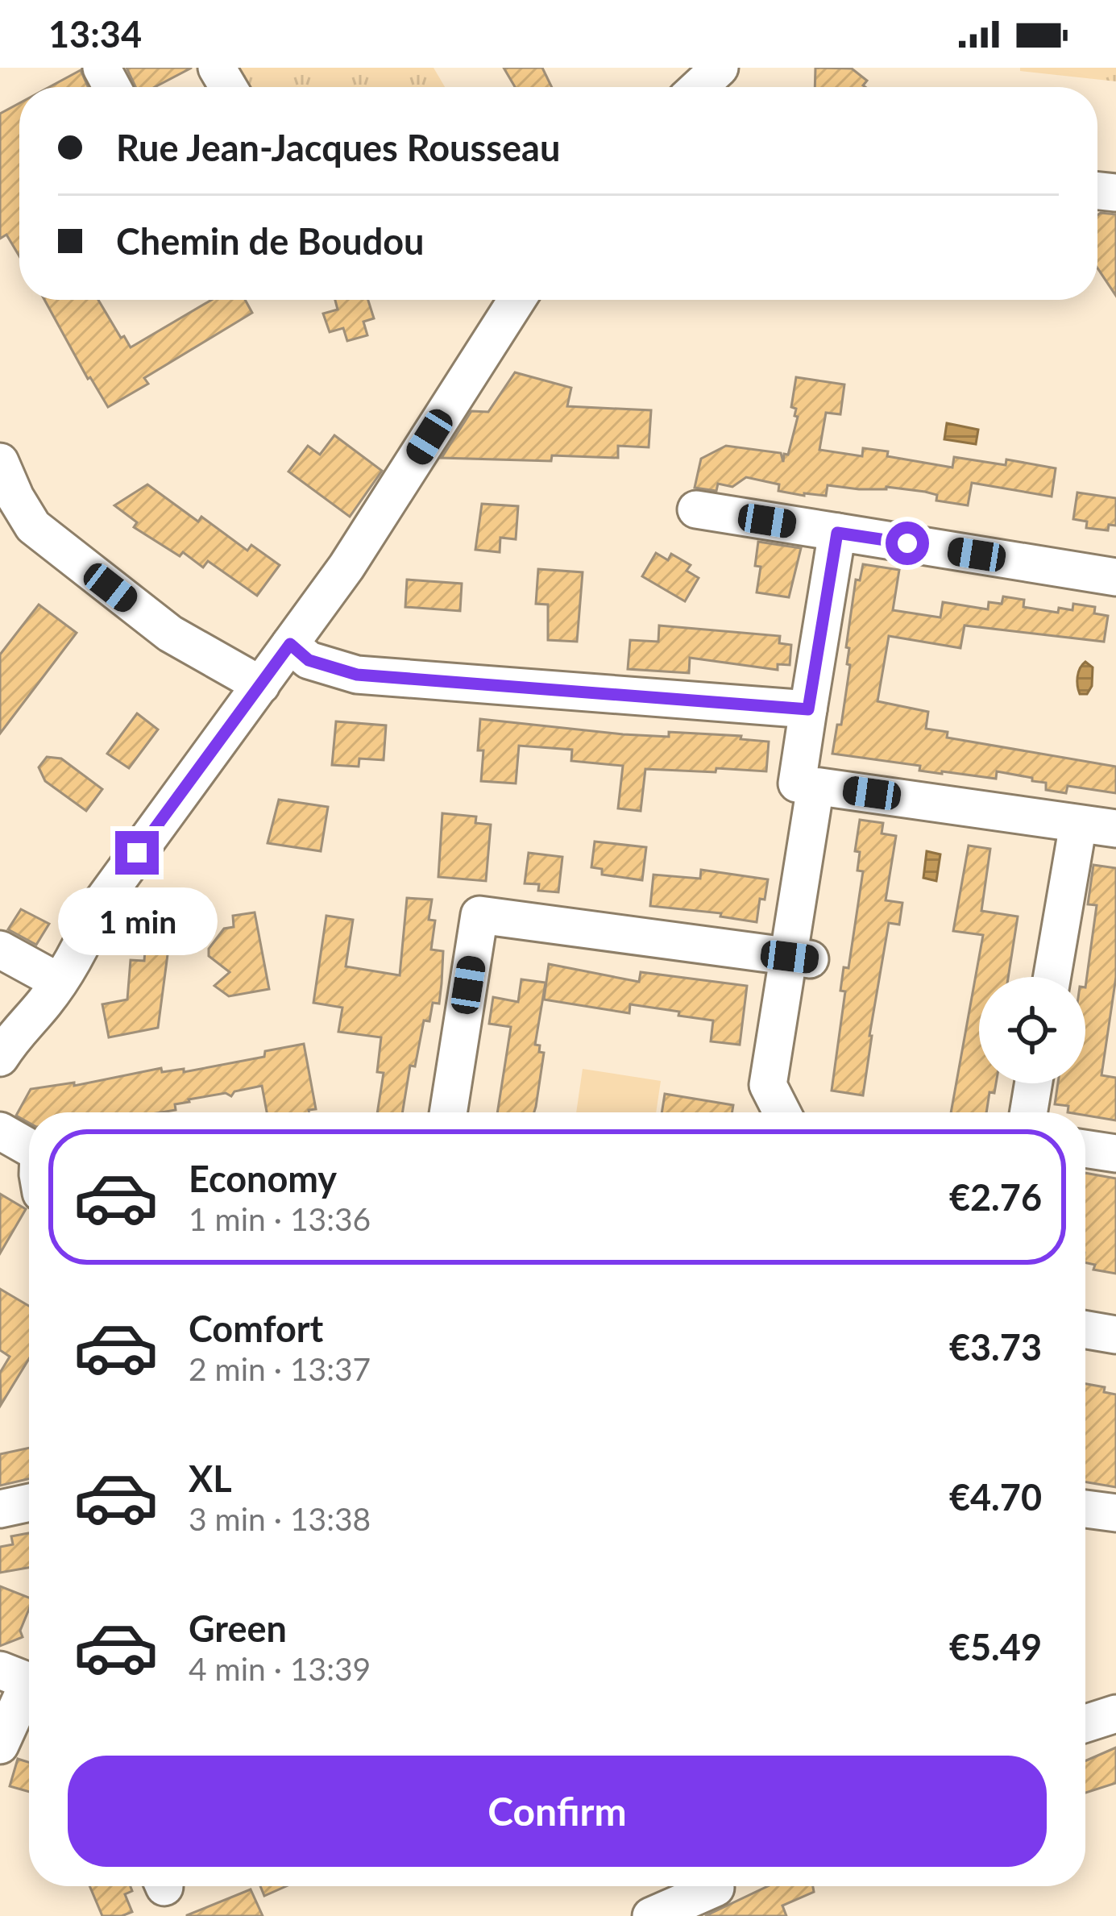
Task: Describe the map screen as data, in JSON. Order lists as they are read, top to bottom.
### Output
{
  "page": {
    "status": "13:34",
    "banner": ["Rue Jean-Jacques Rousseau", "Chemin de Boudou"],
    "bubble": "1 min",
    "list": [
      {
        "name": "Economy",
        "note": "1 min · 13:36",
        "value": "€2.76"
      },
      {
        "name": "Comfort",
        "note": "2 min · 13:37",
        "value": "€3.73"
      },
      {
        "name": "XL",
        "note": "3 min · 13:38",
        "value": "€4.70"
      },
      {
        "name": "Green",
        "note": "4 min · 13:39",
        "value": "€5.49"
      }
    ],
    "buttons": "Confirm"
  }
}
